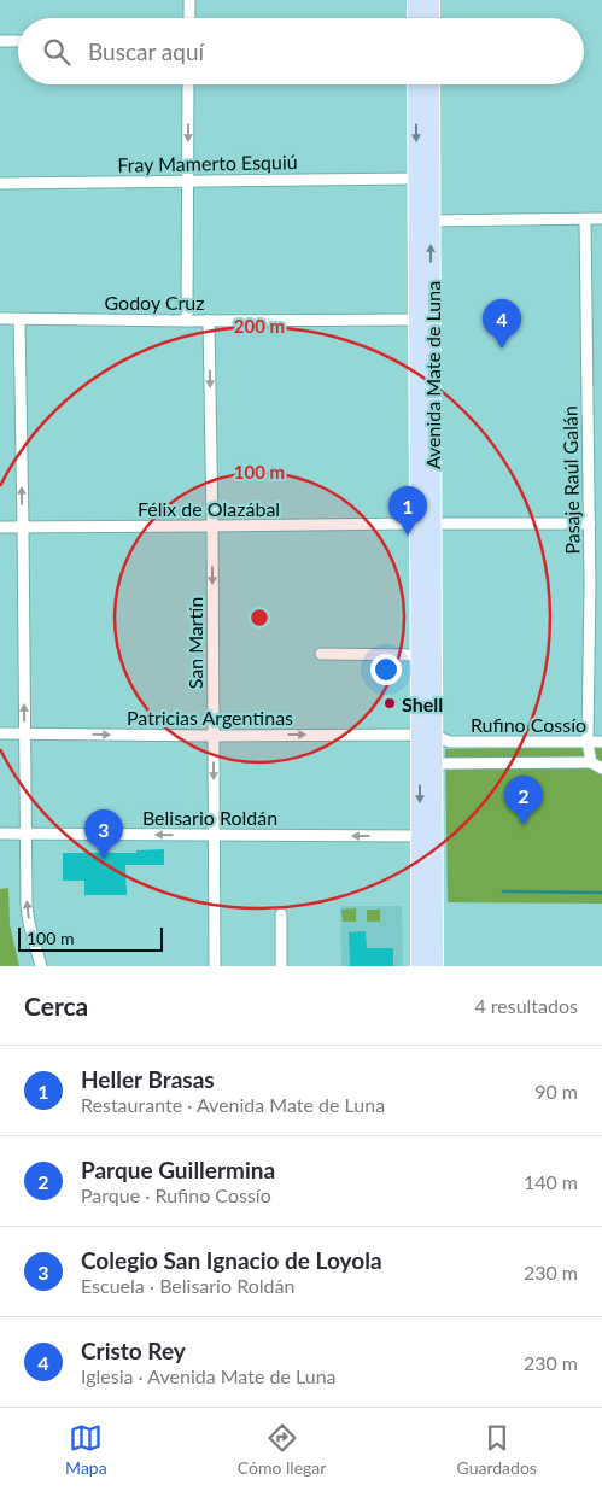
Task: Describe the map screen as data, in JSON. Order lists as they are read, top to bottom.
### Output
{
  "streets": {
    "main road": ["Avenida Mate de Luna"],
    "street": [
      "Fray Mamerto Esquiú",
      "Godoy Cruz",
      "Pasaje Raúl Galán",
      "Félix de Olazábal",
      "San Martín",
      "Patricias Argentinas",
      "Rufino Cossío",
      "Belisario Roldán"
    ]
  },
  "crossings": [
    ["Fray Mamerto Esquiú", "Avenida Mate de Luna"],
    ["Godoy Cruz", "Avenida Mate de Luna"],
    ["Godoy Cruz", "San Martín"],
    ["Avenida Mate de Luna", "Félix de Olazábal"],
    ["Avenida Mate de Luna", "Patricias Argentinas"],
    ["Avenida Mate de Luna", "Rufino Cossío"],
    ["Avenida Mate de Luna", "Belisario Roldán"],
    ["Pasaje Raúl Galán", "Félix de Olazábal"],
    ["Pasaje Raúl Galán", "Rufino Cossío"],
    ["Félix de Olazábal", "San Martín"],
    ["San Martín", "Patricias Argentinas"],
    ["San Martín", "Belisario Roldán"],
    ["Patricias Argentinas", "Rufino Cossío"]
  ],
  "one_way": ["San Martín", "Patricias Argentinas", "Belisario Roldán"],
  "places": ["Shell"],
  "scale_bar": "100 m",
  "page": {
    "search": "Buscar aquí",
    "pins": [
      "4",
      "1",
      "2",
      "3"
    ],
    "scale": "100 m",
    "heading": ["Cerca", "4 resultados"],
    "list": [
      {
        "mark": "1",
        "name": "Heller Brasas",
        "note": "Restaurante · Avenida Mate de Luna",
        "value": "90 m"
      },
      {
        "mark": "2",
        "name": "Parque Guillermina",
        "note": "Parque · Rufino Cossío",
        "value": "140 m"
      },
      {
        "mark": "3",
        "name": "Colegio San Ignacio de Loyola",
        "note": "Escuela · Belisario Roldán",
        "value": "230 m"
      },
      {
        "mark": "4",
        "name": "Cristo Rey",
        "note": "Iglesia · Avenida Mate de Luna",
        "value": "230 m"
      }
    ],
    "nav": ["Mapa", "Cómo llegar", "Guardados"]
  },
  "rings": ["200 m", "100 m"]
}
